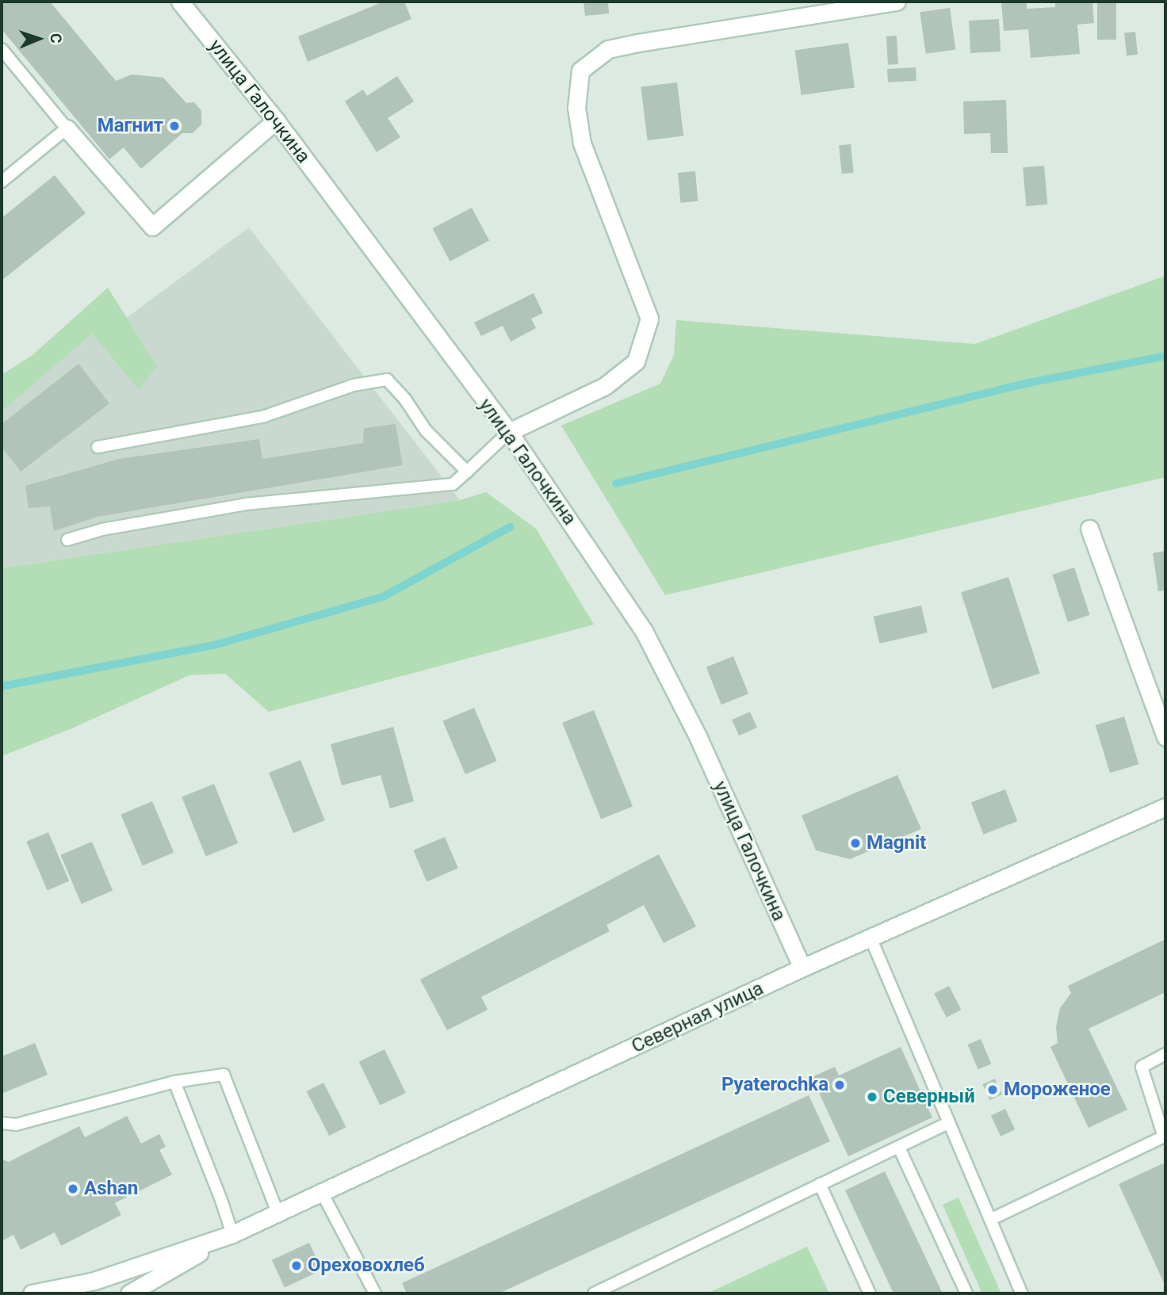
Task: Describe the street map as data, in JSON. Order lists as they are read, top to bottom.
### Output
{
  "streets": {
    "street": ["улица Галочкина", "Северная улица"]
  },
  "crossings": [
    ["улица Галочкина", "Северная улица"]
  ],
  "places": [
    "Магнит",
    "Magnit",
    "Pyaterochka",
    "Мороженое",
    "Северный",
    "Аshan",
    "Ореховохлеб"
  ],
  "north": "right"
}
